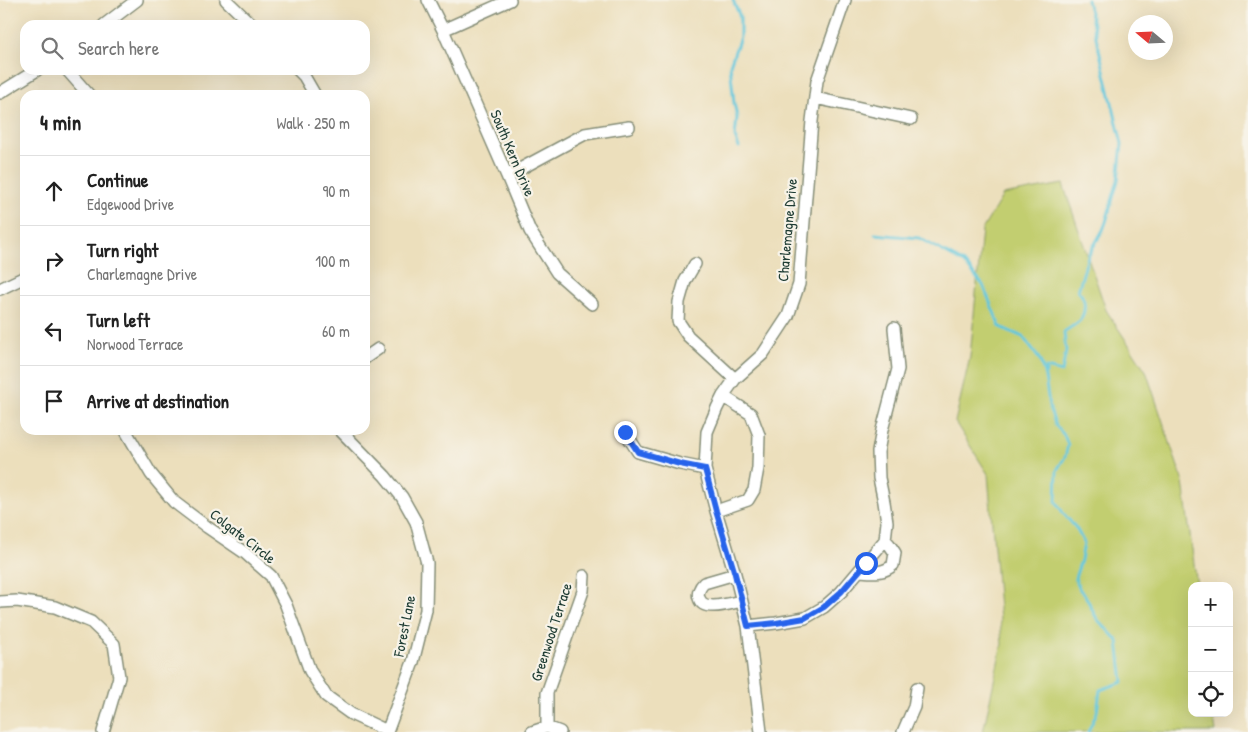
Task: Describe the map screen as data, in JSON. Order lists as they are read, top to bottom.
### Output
{
  "streets": {
    "street": [
      "South Kern Drive",
      "Charlemagne Drive",
      "Colgate Circle",
      "Forest Lane",
      "Greenwood Terrace"
    ]
  },
  "crossings": [
    ["Colgate Circle", "Forest Lane"]
  ],
  "north": "left",
  "page": {
    "search": "Search here",
    "heading": ["4 min", "Walk · 250 m"],
    "list": [
      ["Continue", "Edgewood Drive", "90 m"],
      ["Turn right", "Charlemagne Drive", "100 m"],
      ["Turn left", "Norwood Terrace", "60 m"],
      "Arrive at destination"
    ],
    "map_buttons": ["+", "−"]
  }
}
